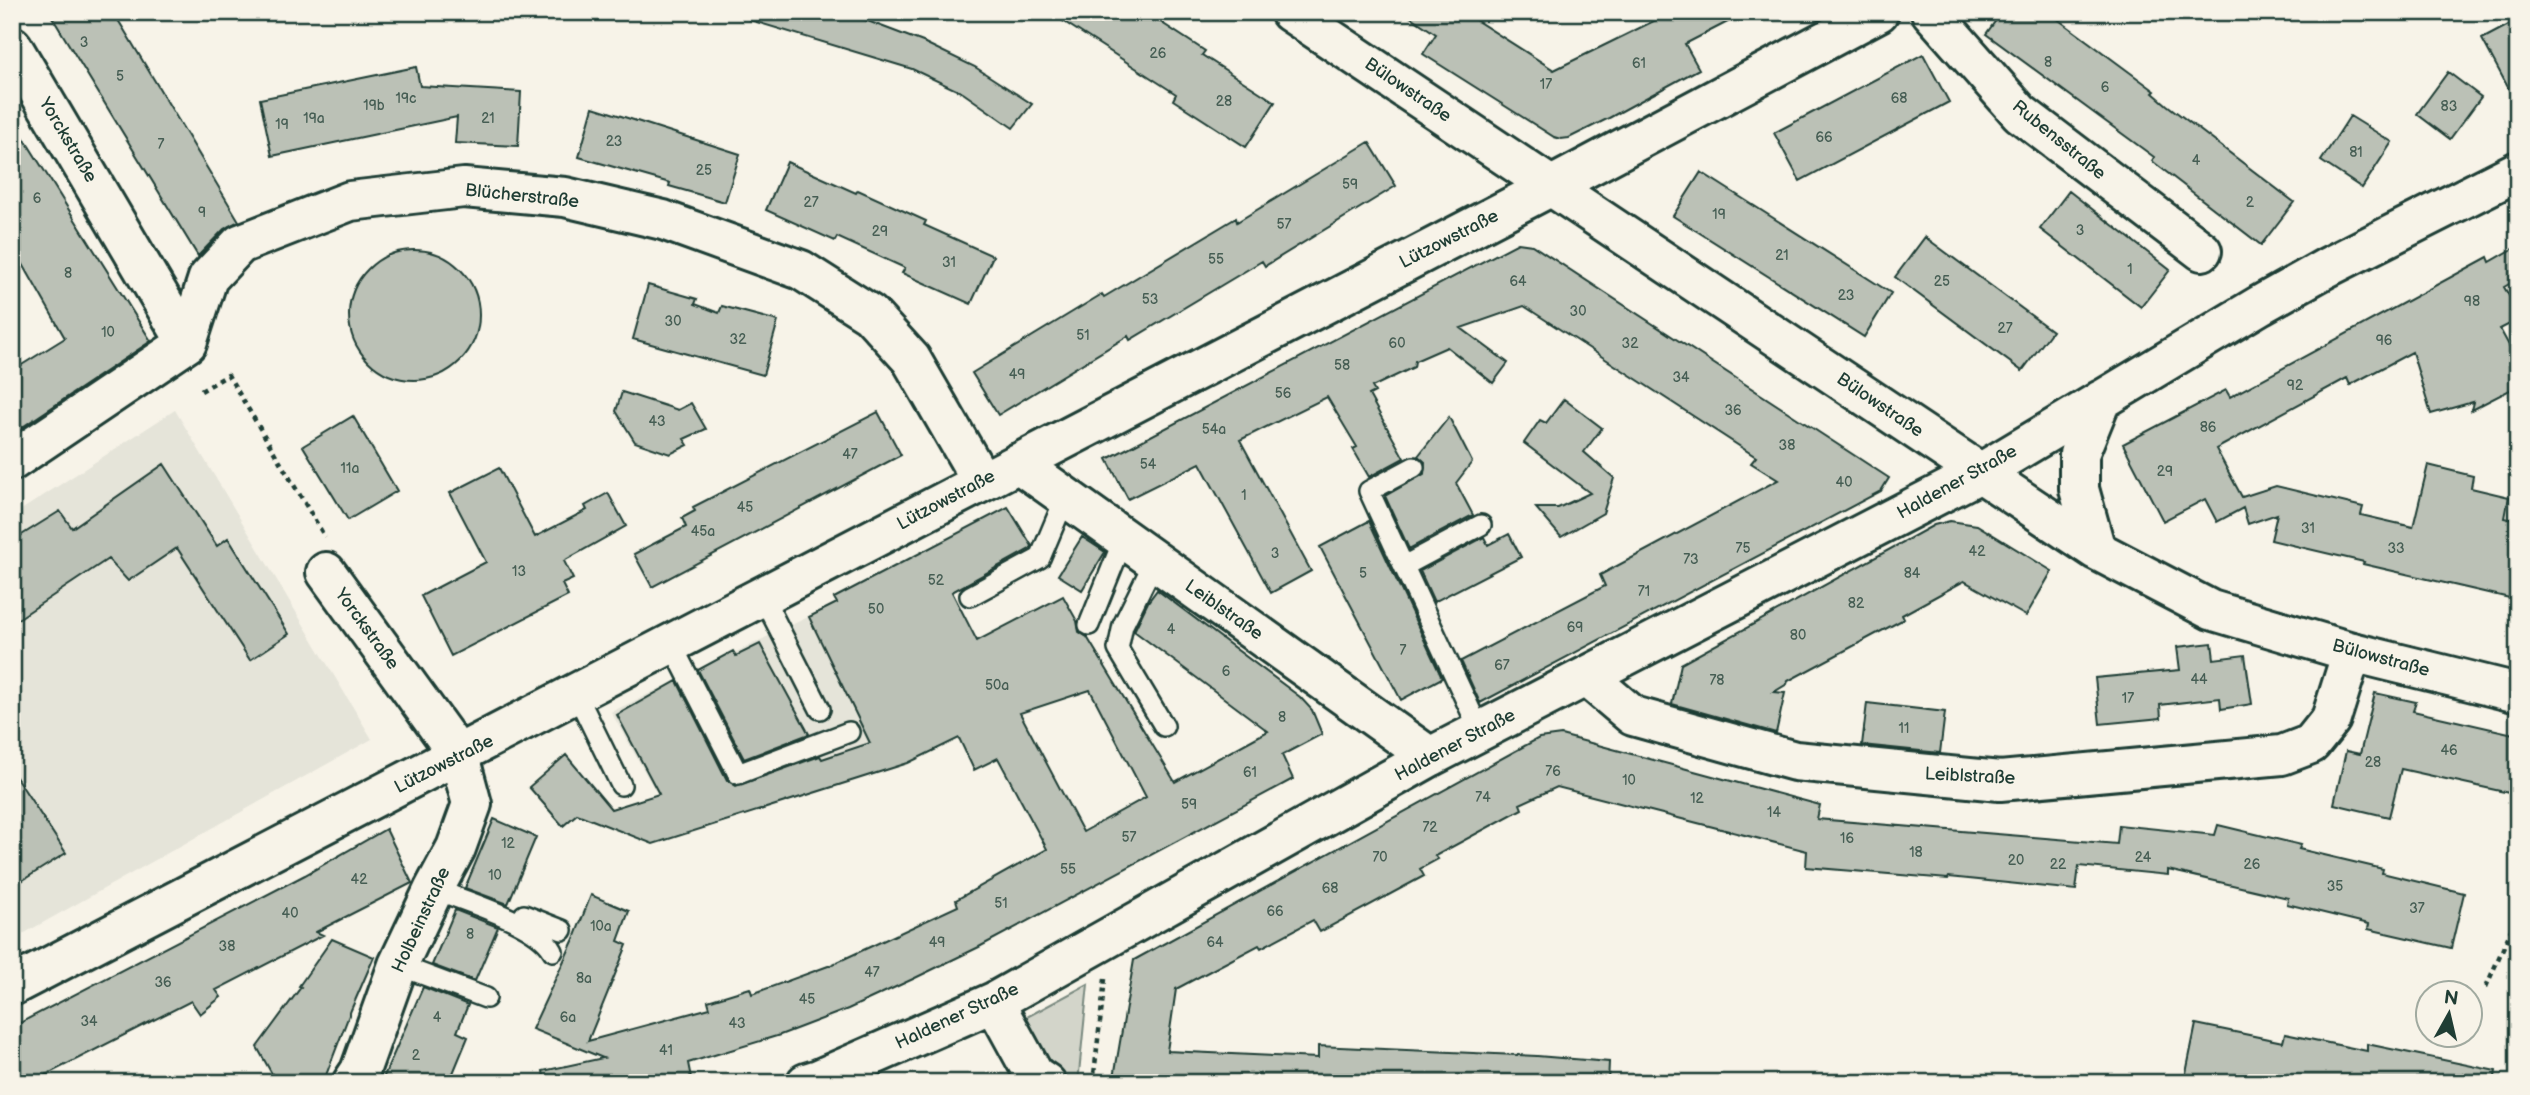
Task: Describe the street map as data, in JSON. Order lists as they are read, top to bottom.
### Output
{
  "streets": {
    "street": [
      "Bülowstraße",
      "Yorckstraße",
      "Rubensstraße",
      "Blücherstraße",
      "Lützowstraße",
      "Haldener Straße",
      "Leiblstraße",
      "Holbeinstraße"
    ]
  },
  "crossings": [
    ["Bülowstraße", "Lützowstraße"],
    ["Bülowstraße", "Haldener Straße"],
    ["Bülowstraße", "Leiblstraße"],
    ["Yorckstraße", "Blücherstraße"],
    ["Yorckstraße", "Lützowstraße"],
    ["Yorckstraße", "Holbeinstraße"],
    ["Blücherstraße", "Lützowstraße"],
    ["Lützowstraße", "Leiblstraße"],
    ["Lützowstraße", "Holbeinstraße"],
    ["Haldener Straße", "Leiblstraße"]
  ],
  "house_numbers": [
    "3",
    "26",
    "8",
    "61",
    "5",
    "17",
    "6",
    "19c",
    "68",
    "28",
    "19b",
    "83",
    "19a",
    "21",
    "19",
    "66",
    "23",
    "7",
    "81",
    "4",
    "25",
    "59",
    "6",
    "27",
    "2",
    "9",
    "19",
    "57",
    "3",
    "29",
    "21",
    "55",
    "31",
    "1",
    "8",
    "64",
    "25",
    "23",
    "53",
    "98",
    "30",
    "30",
    "27",
    "10",
    "51",
    "32",
    "96",
    "60",
    "32",
    "58",
    "49",
    "34",
    "92",
    "56",
    "36",
    "43",
    "86",
    "54a",
    "38",
    "47",
    "54",
    "11a",
    "29",
    "40",
    "1",
    "45",
    "31",
    "45a",
    "75",
    "33",
    "42",
    "3",
    "73",
    "13",
    "5",
    "84",
    "52",
    "71",
    "82",
    "50",
    "69",
    "4",
    "80",
    "7",
    "67",
    "6",
    "44",
    "78",
    "50a",
    "17",
    "8",
    "11",
    "46",
    "28",
    "76",
    "61",
    "10",
    "74",
    "12",
    "59",
    "14",
    "72",
    "57",
    "16",
    "12",
    "18",
    "70",
    "24",
    "20",
    "22",
    "26",
    "55",
    "10",
    "42",
    "35",
    "68",
    "51",
    "37",
    "66",
    "40",
    "10a",
    "8",
    "49",
    "64",
    "38",
    "47",
    "8a",
    "36",
    "45",
    "4",
    "6a",
    "34",
    "43",
    "41",
    "2"
  ],
  "north": "top"
}
